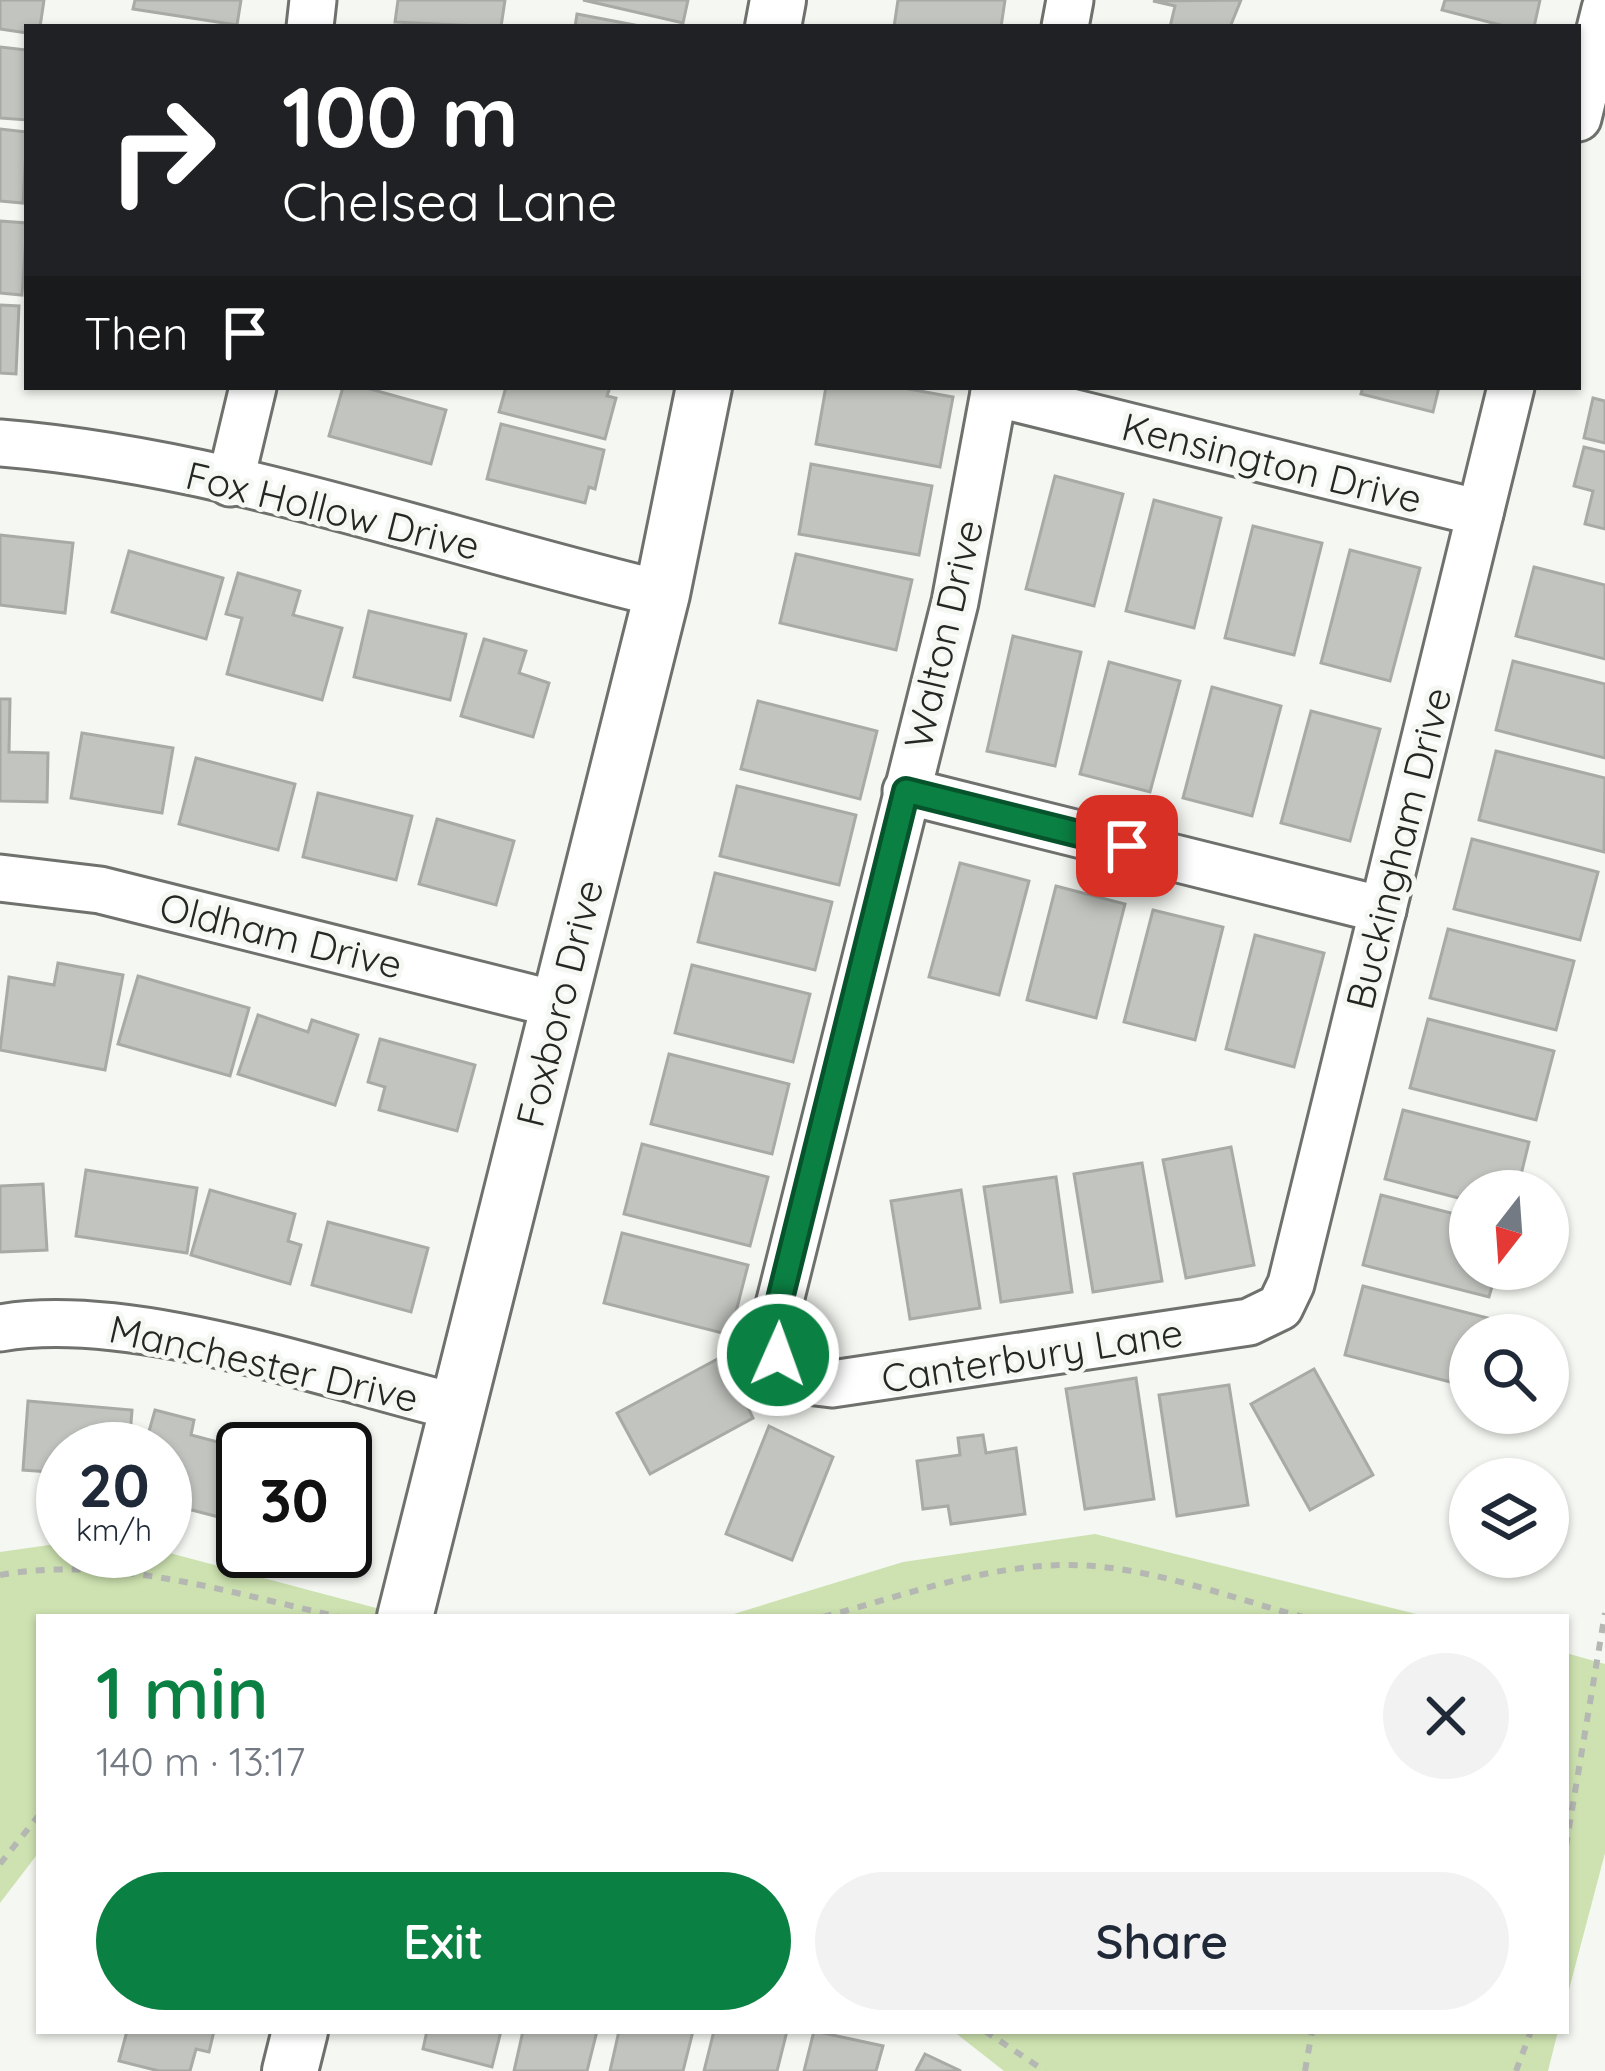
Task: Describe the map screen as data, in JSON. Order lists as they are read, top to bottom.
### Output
{
  "streets": {
    "street": [
      "Kensington Drive",
      "Fox Hollow Drive",
      "Walton Drive",
      "Buckingham Drive",
      "Oldham Drive",
      "Foxboro Drive",
      "Canterbury Lane",
      "Manchester Drive"
    ]
  },
  "crossings": [
    ["Kensington Drive", "Walton Drive"],
    ["Kensington Drive", "Buckingham Drive"],
    ["Fox Hollow Drive", "Foxboro Drive"],
    ["Walton Drive", "Canterbury Lane"],
    ["Buckingham Drive", "Canterbury Lane"],
    ["Oldham Drive", "Foxboro Drive"],
    ["Foxboro Drive", "Manchester Drive"]
  ],
  "north": "bottom",
  "page": {
    "turn": ["100 m", "Chelsea Lane"],
    "then": "Then",
    "speed": "20 km/h",
    "limit": "30",
    "heading": ["1 min", "140 m · 13:17"],
    "buttons": ["Exit", "Share"]
  }
}
